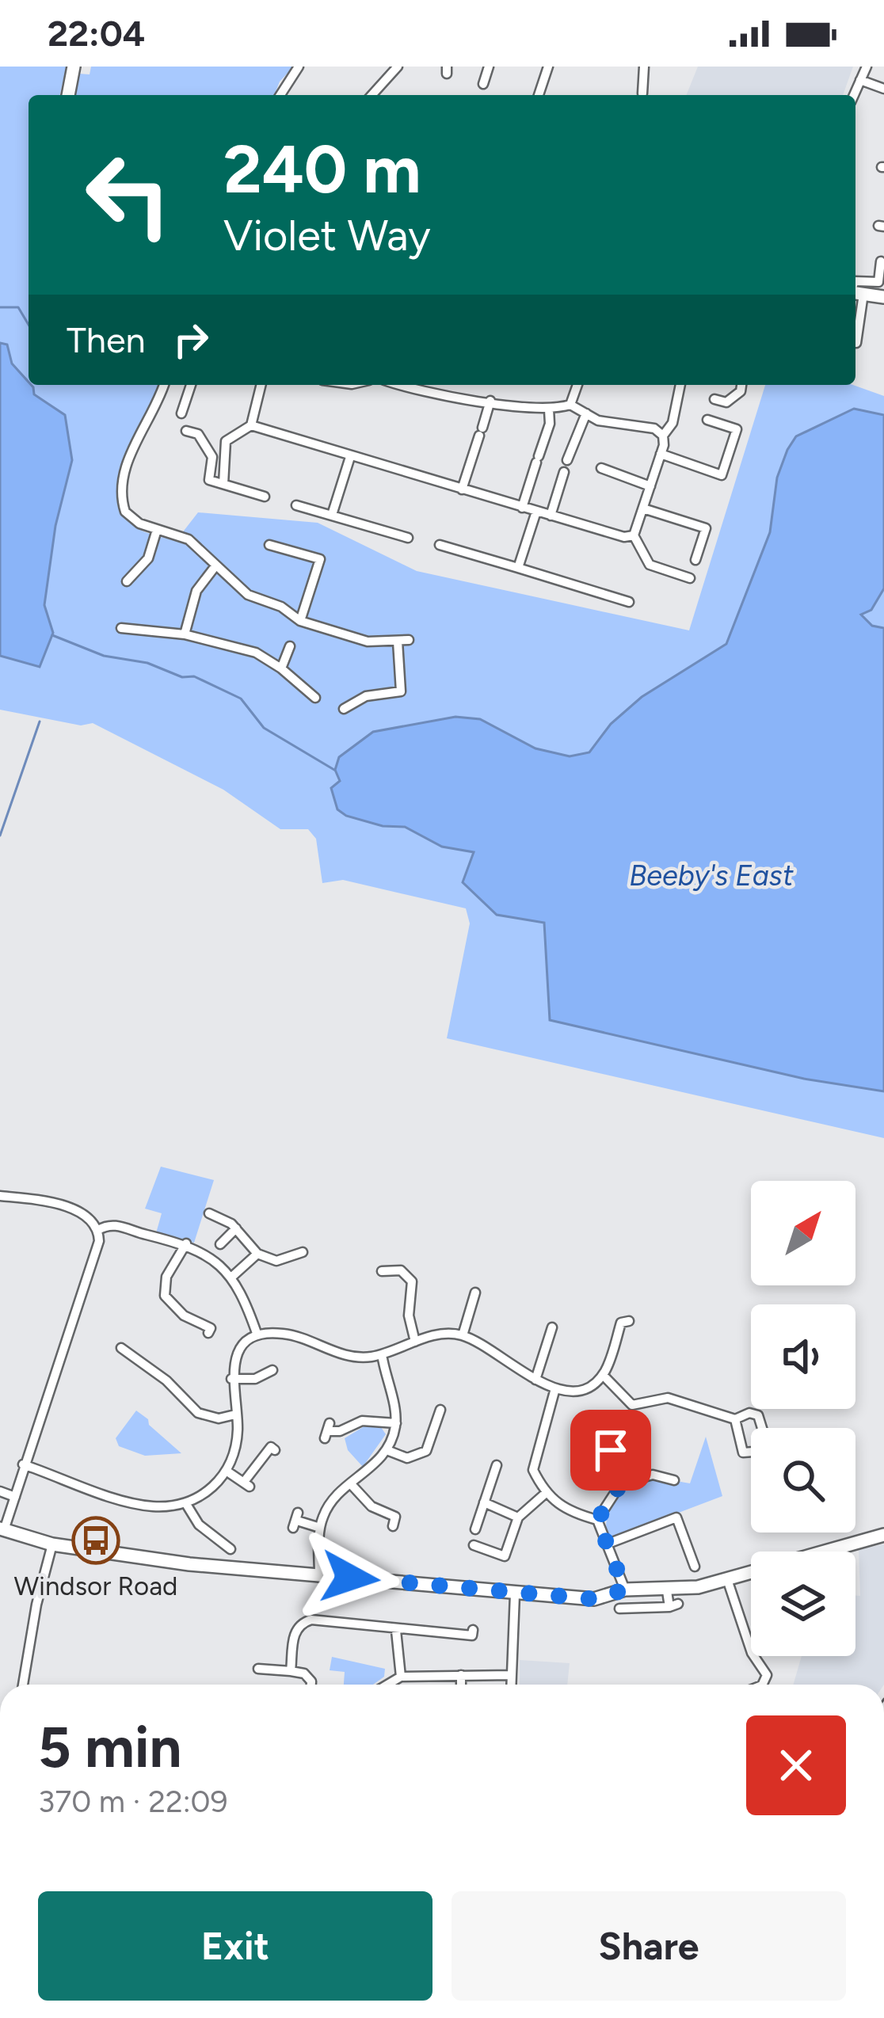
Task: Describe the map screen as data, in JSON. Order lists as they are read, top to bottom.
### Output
{
  "water": ["Beeby's East"],
  "places": {
    "bus stop": ["Windsor Road"]
  },
  "north": "top right",
  "page": {
    "status": "22:04",
    "turn": ["240 m", "Violet Way"],
    "then": "Then",
    "heading": ["5 min", "370 m · 22:09"],
    "buttons": ["Exit", "Share"]
  }
}
